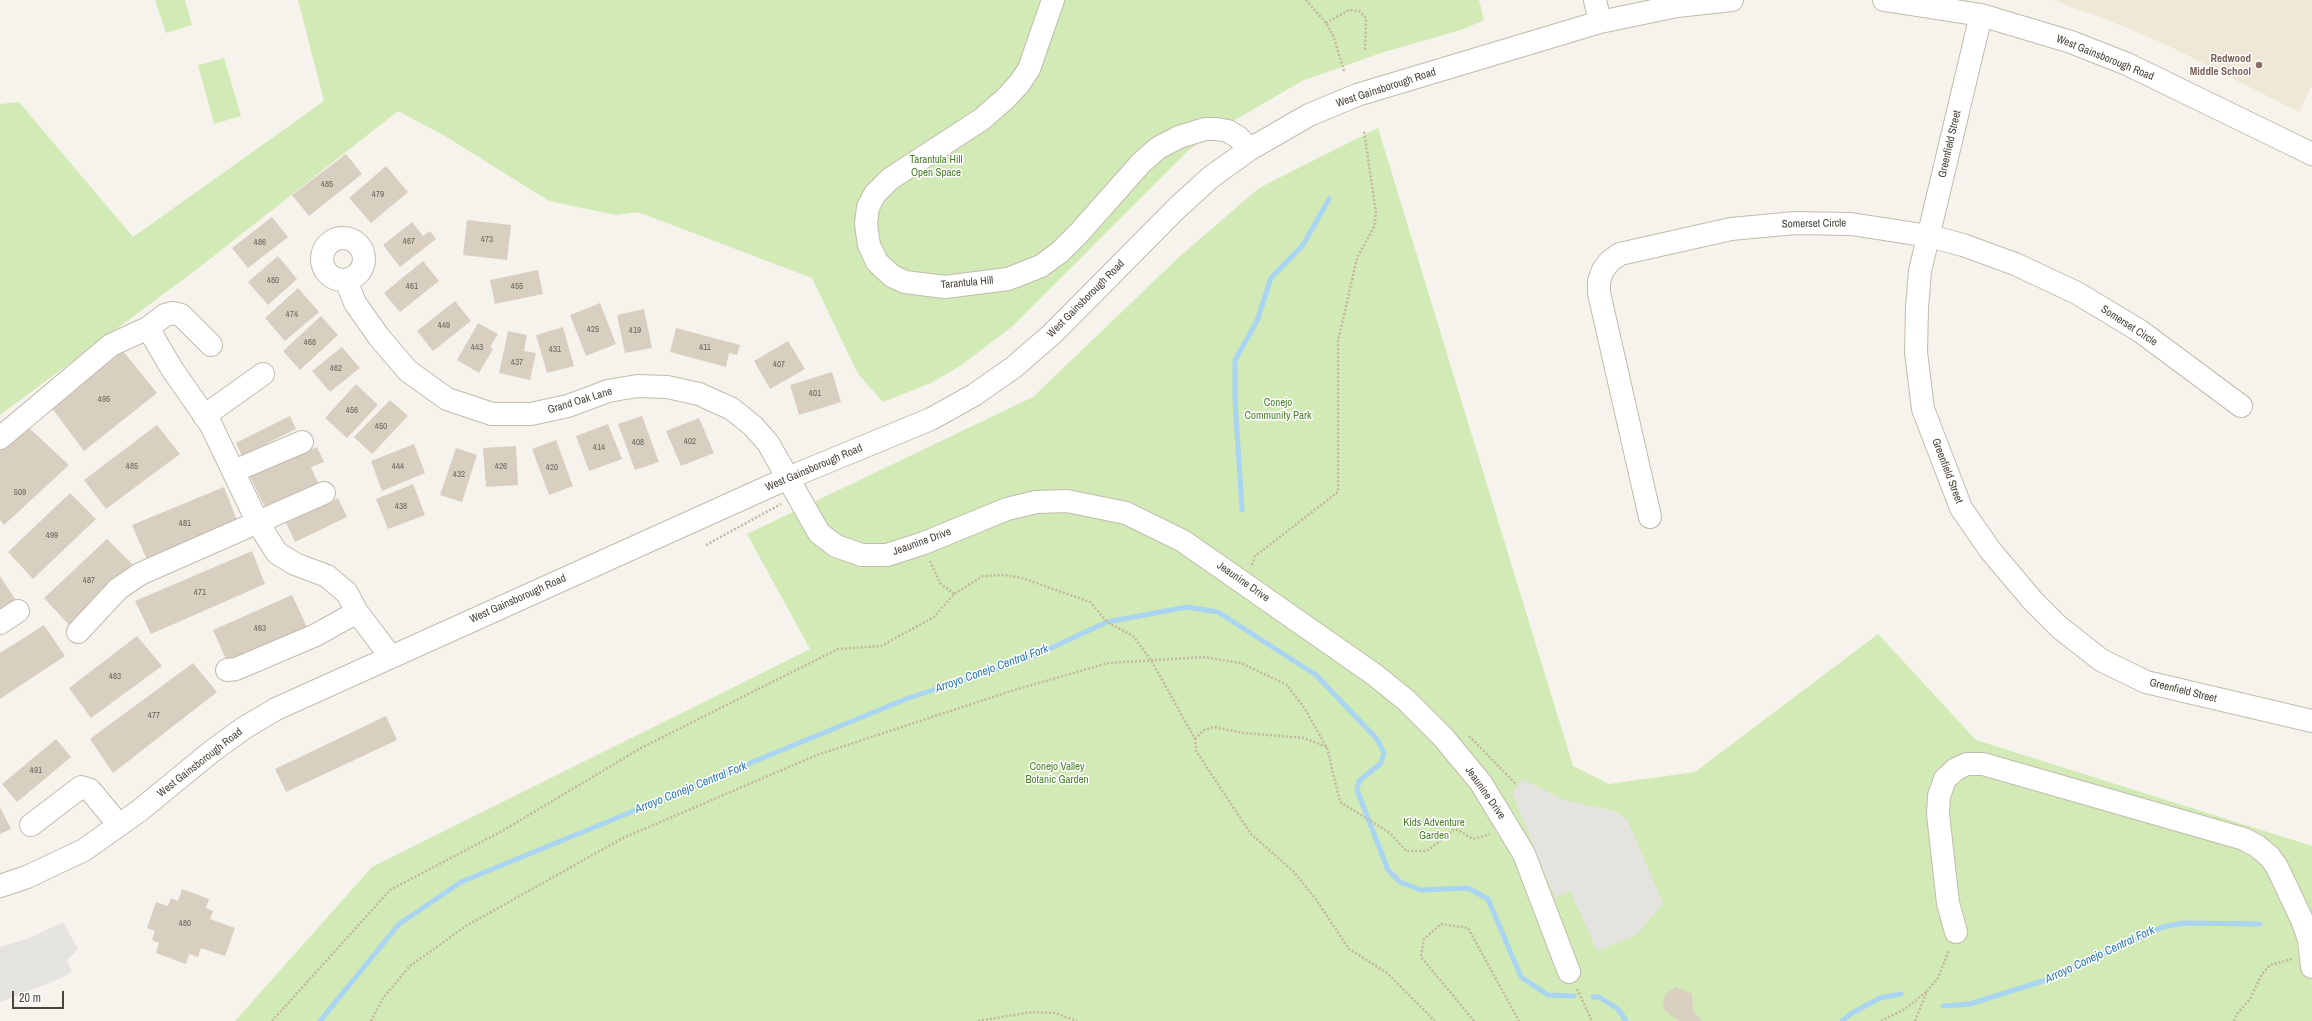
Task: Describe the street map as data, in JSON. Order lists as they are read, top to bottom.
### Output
{
  "streets": {
    "street": [
      "West Gainsborough Road",
      "Greenfield Street",
      "Somerset Circle",
      "Tarantula Hill",
      "Grand Oak Lane",
      "Jeaunine Drive"
    ]
  },
  "crossings": [
    ["West Gainsborough Road", "Greenfield Street"],
    ["West Gainsborough Road", "Tarantula Hill"],
    ["West Gainsborough Road", "Grand Oak Lane"],
    ["West Gainsborough Road", "Jeaunine Drive"],
    ["Greenfield Street", "Somerset Circle"],
    ["Grand Oak Lane", "Jeaunine Drive"]
  ],
  "water": ["Arroyo Conejo Central Fork"],
  "parks": [
    "Tarantula Hill Open Space",
    "Conejo Community Park",
    "Conejo Valley Botanic Garden",
    "Kids Adventure Garden"
  ],
  "places": ["Redwood Middle School"],
  "house_numbers": [
    "485",
    "479",
    "473",
    "467",
    "486",
    "480",
    "461",
    "455",
    "474",
    "449",
    "425",
    "419",
    "468",
    "443",
    "411",
    "431",
    "437",
    "407",
    "462",
    "401",
    "495",
    "456",
    "450",
    "402",
    "408",
    "414",
    "485",
    "444",
    "426",
    "420",
    "432",
    "509",
    "438",
    "481",
    "499",
    "487",
    "471",
    "463",
    "483",
    "477",
    "491",
    "480"
  ],
  "scale_bar": "20 m"
}
